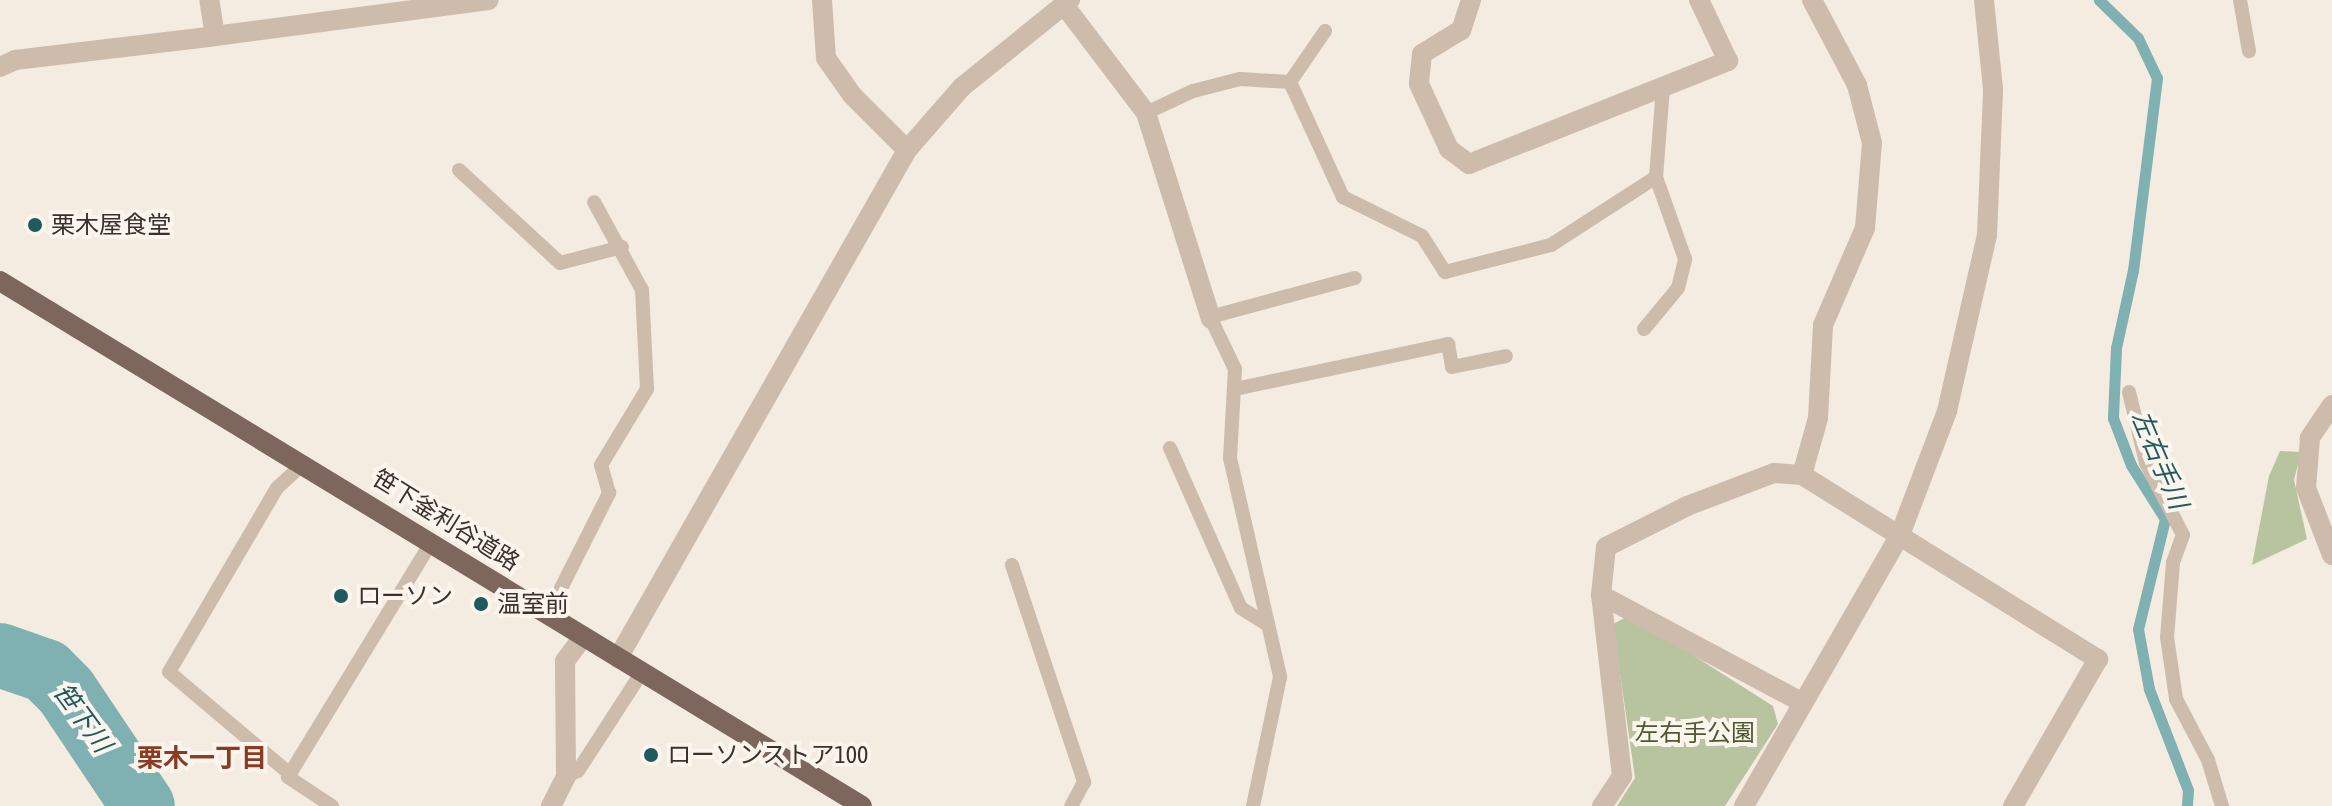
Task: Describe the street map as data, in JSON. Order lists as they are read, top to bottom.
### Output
{
  "streets": {
    "main road": ["笹下釜利谷道路"]
  },
  "districts": ["栗木一丁目"],
  "water": ["左右手川", "笹下川"],
  "parks": ["左右手公園"],
  "places": [
    "栗木屋食堂",
    "ローソン",
    "温室前",
    "ローソンストア100"
  ]
}
